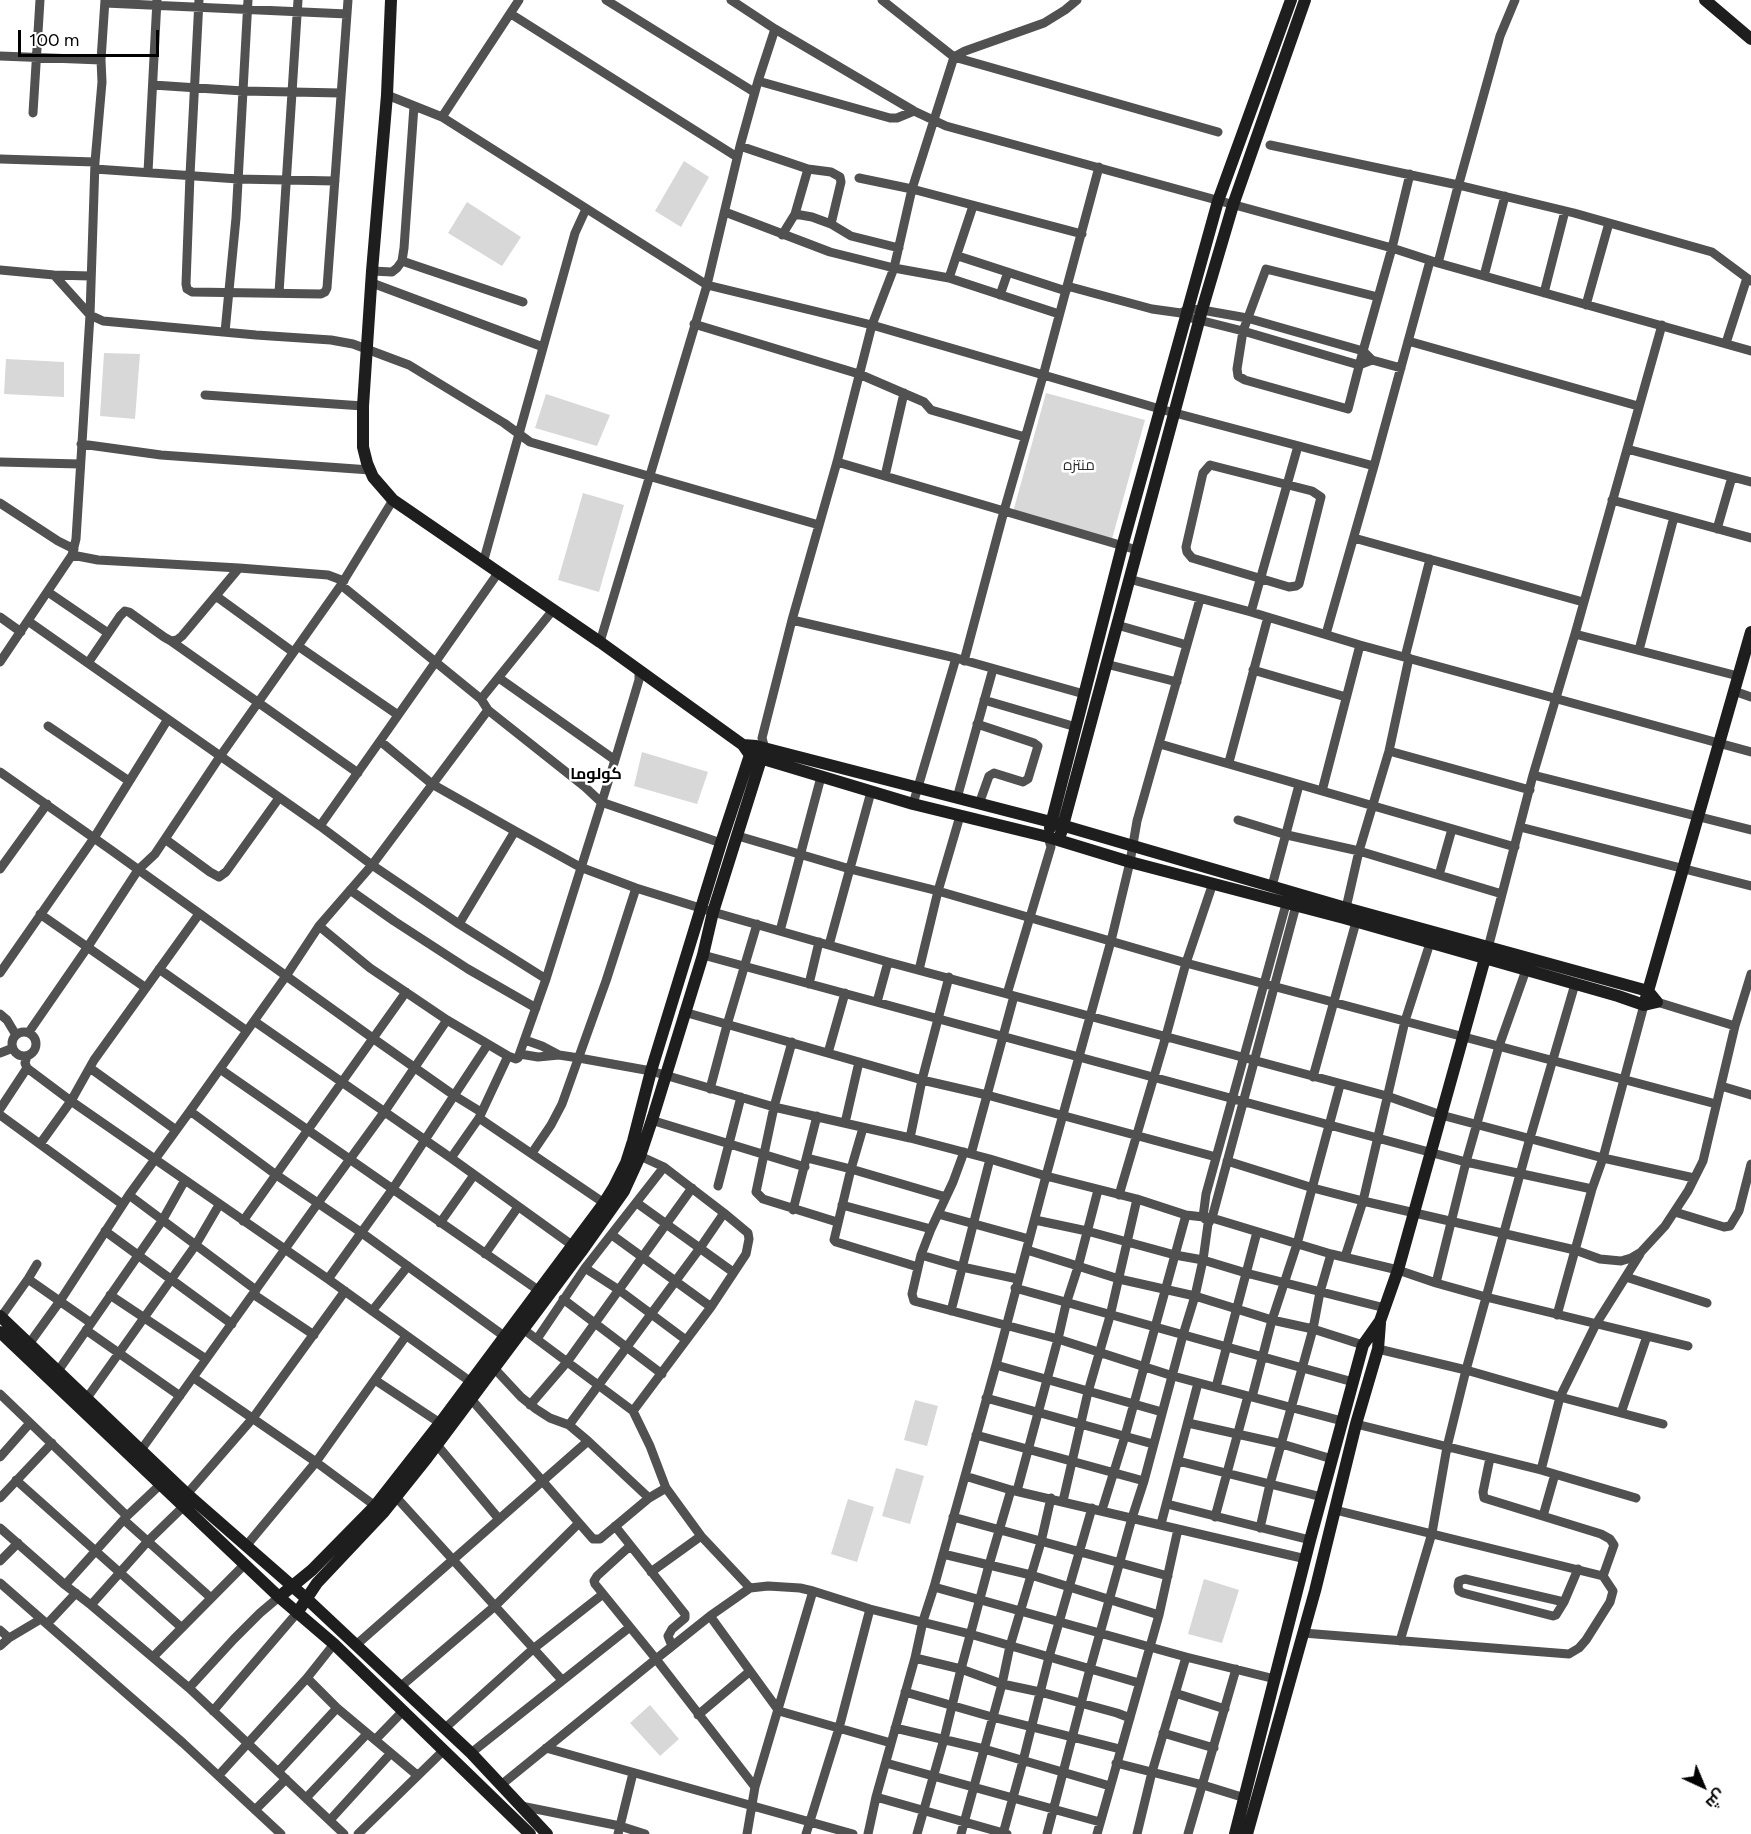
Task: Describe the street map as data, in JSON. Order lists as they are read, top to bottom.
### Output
{
  "districts": ["كولوما"],
  "parks": ["منتزه"],
  "scale_bar": "100 m",
  "north": "bottom right"
}
